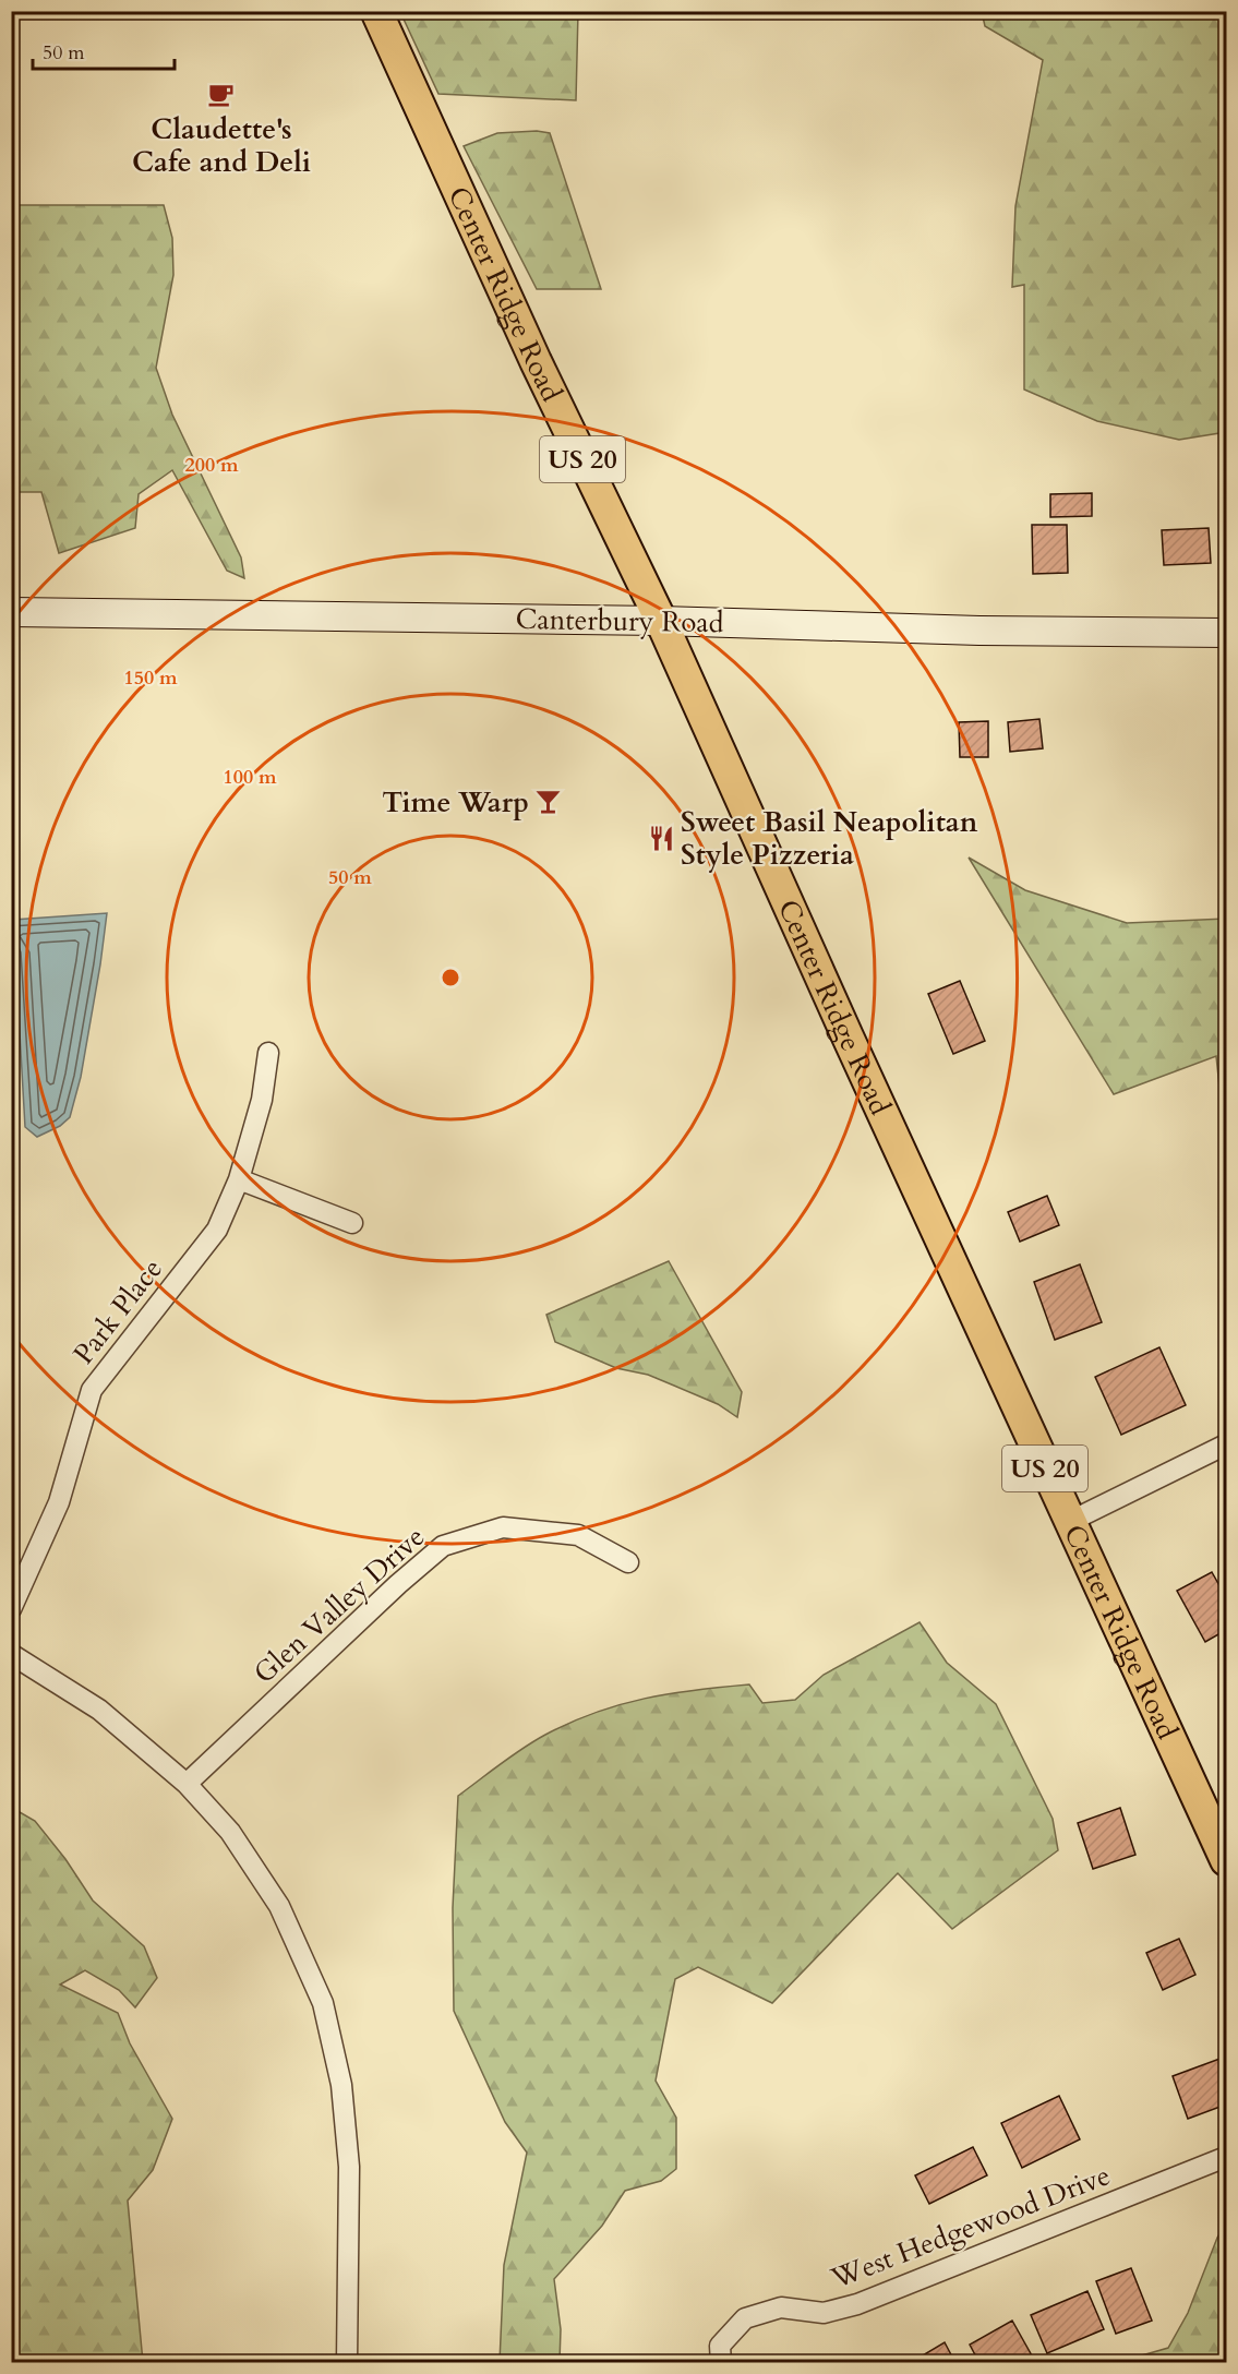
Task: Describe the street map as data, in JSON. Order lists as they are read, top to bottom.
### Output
{
  "streets": {
    "main road": ["Center Ridge Road", "US 20"],
    "street": [
      "Canterbury Road",
      "Park Place",
      "Glen Valley Drive",
      "West Hedgewood Drive"
    ]
  },
  "crossings": [
    ["Center Ridge Road", "Canterbury Road"]
  ],
  "places": {
    "cafe": ["Claudette's Cafe and Deli"],
    "bar": ["Time Warp"],
    "restaurant": ["Sweet Basil Neapolitan Style Pizzeria"]
  },
  "scale_bar": "50 m",
  "rings": [
    "200 m",
    "150 m",
    "100 m",
    "50 m"
  ]
}
